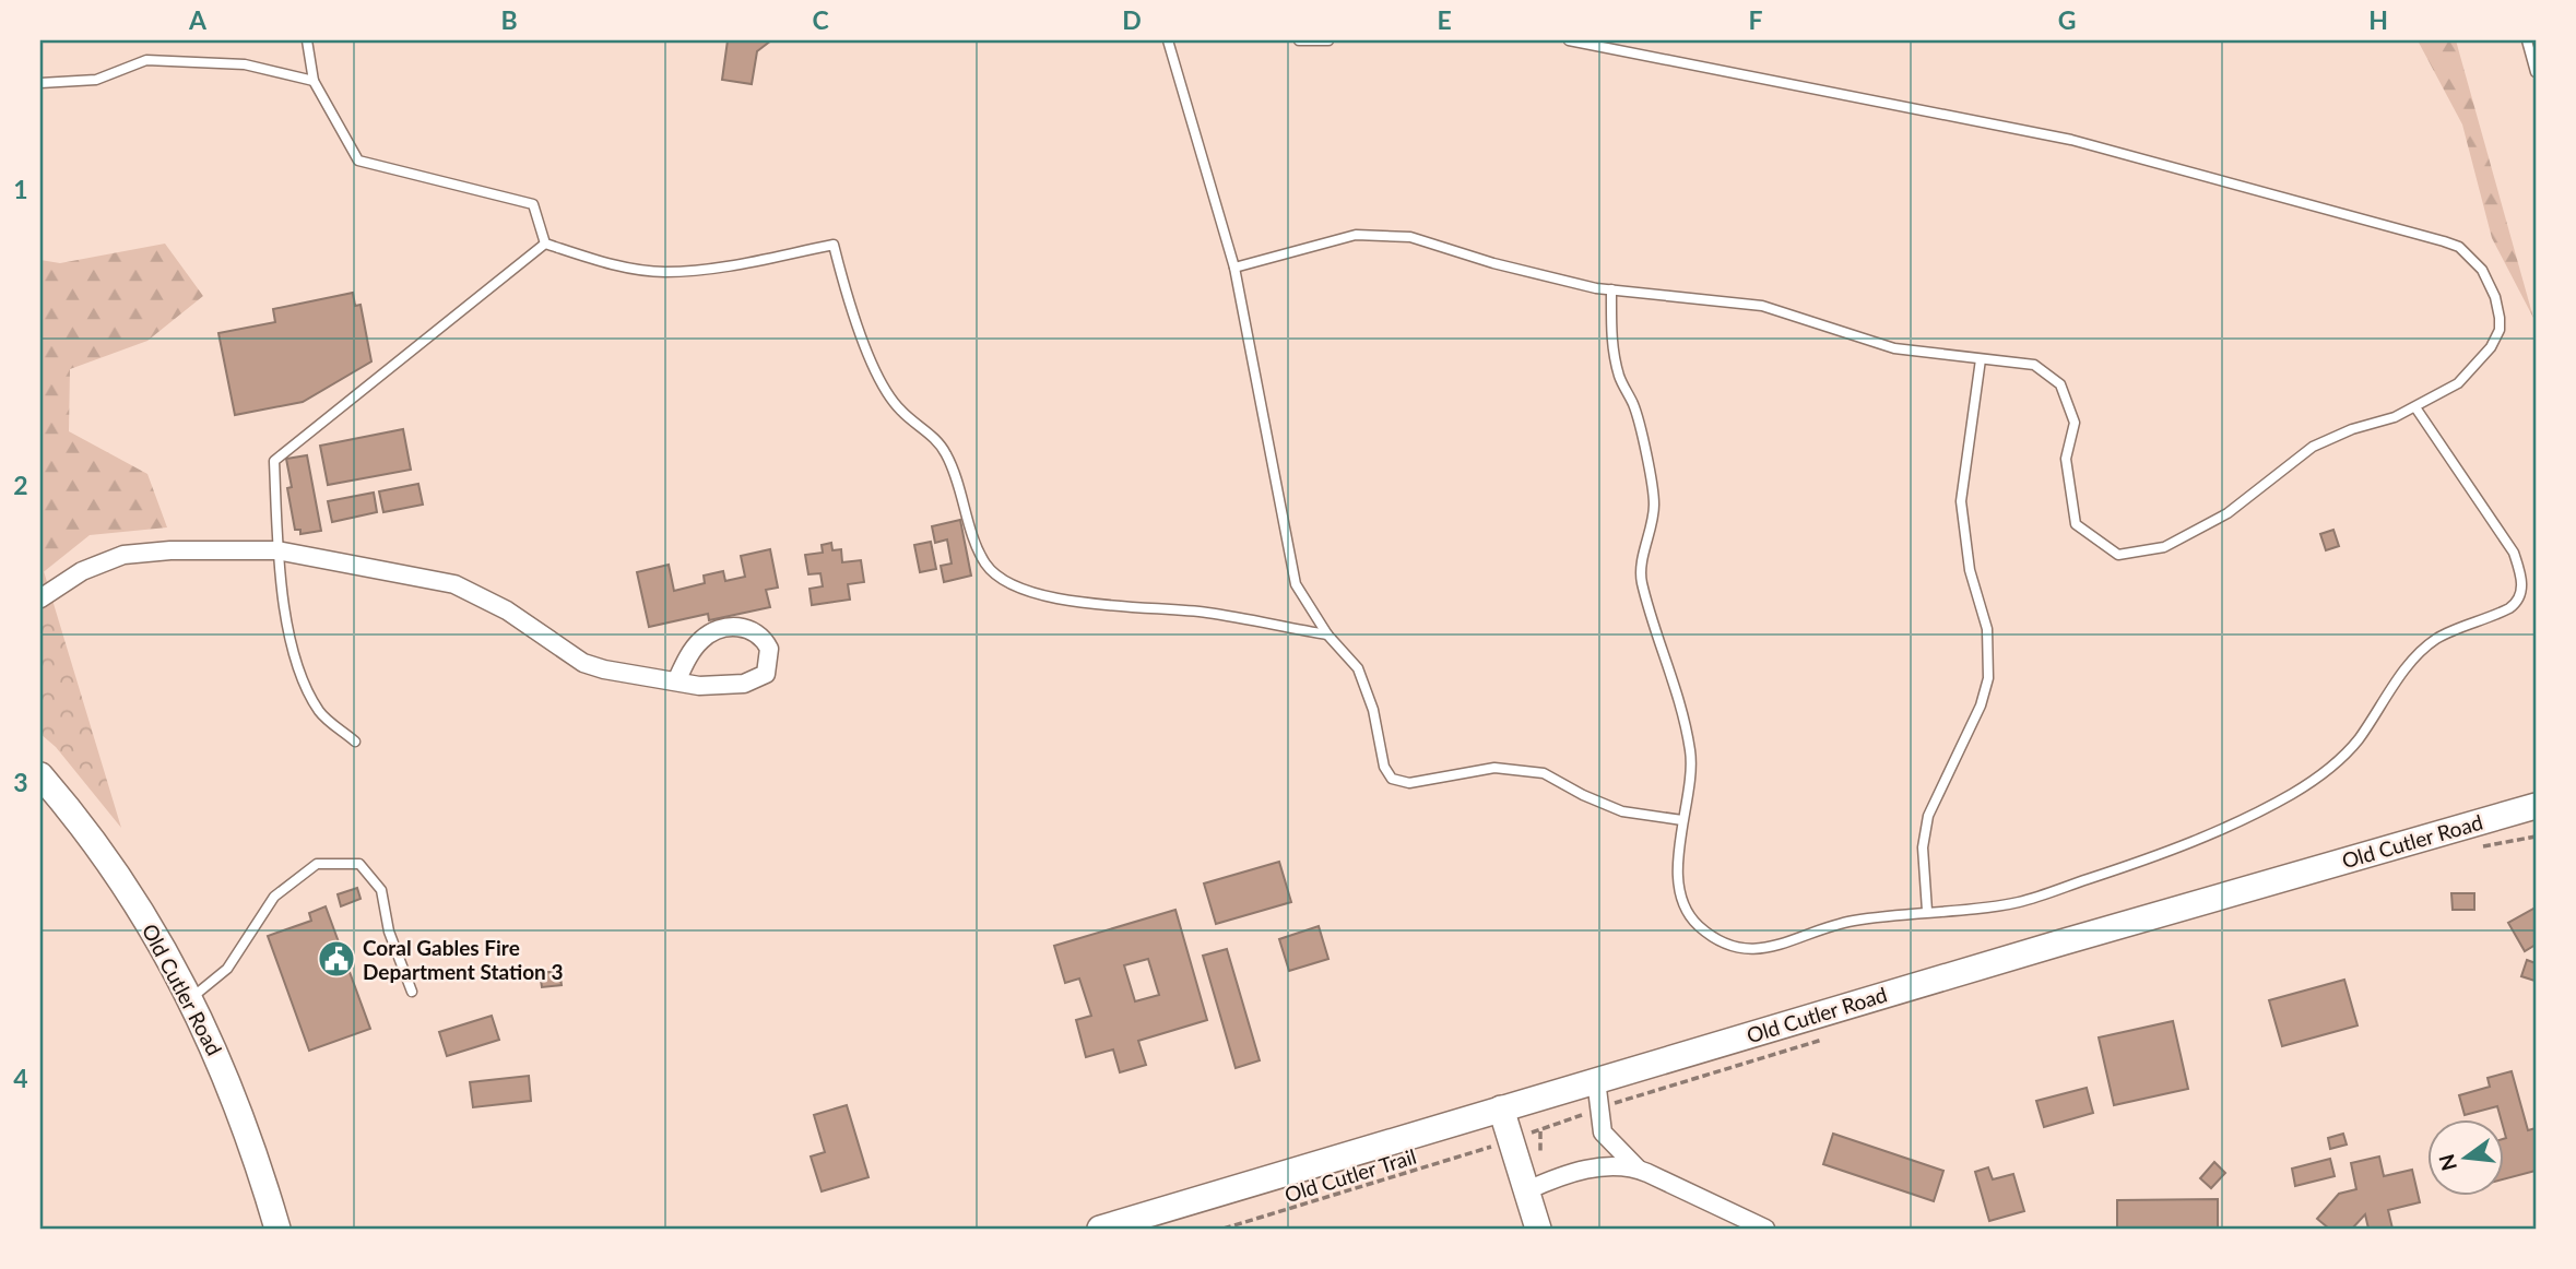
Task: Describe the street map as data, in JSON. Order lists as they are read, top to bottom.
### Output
{
  "streets": {
    "main road": ["Old Cutler Road"],
    "path": ["Old Cutler Trail"]
  },
  "places": {
    "public building": ["Coral Gables Fire Department Station 3"]
  },
  "north": "left",
  "grid": {
    "columns": [
      "A",
      "B",
      "C",
      "D",
      "E",
      "F",
      "G",
      "H"
    ],
    "rows": [
      "1",
      "2",
      "3",
      "4"
    ]
  }
}
